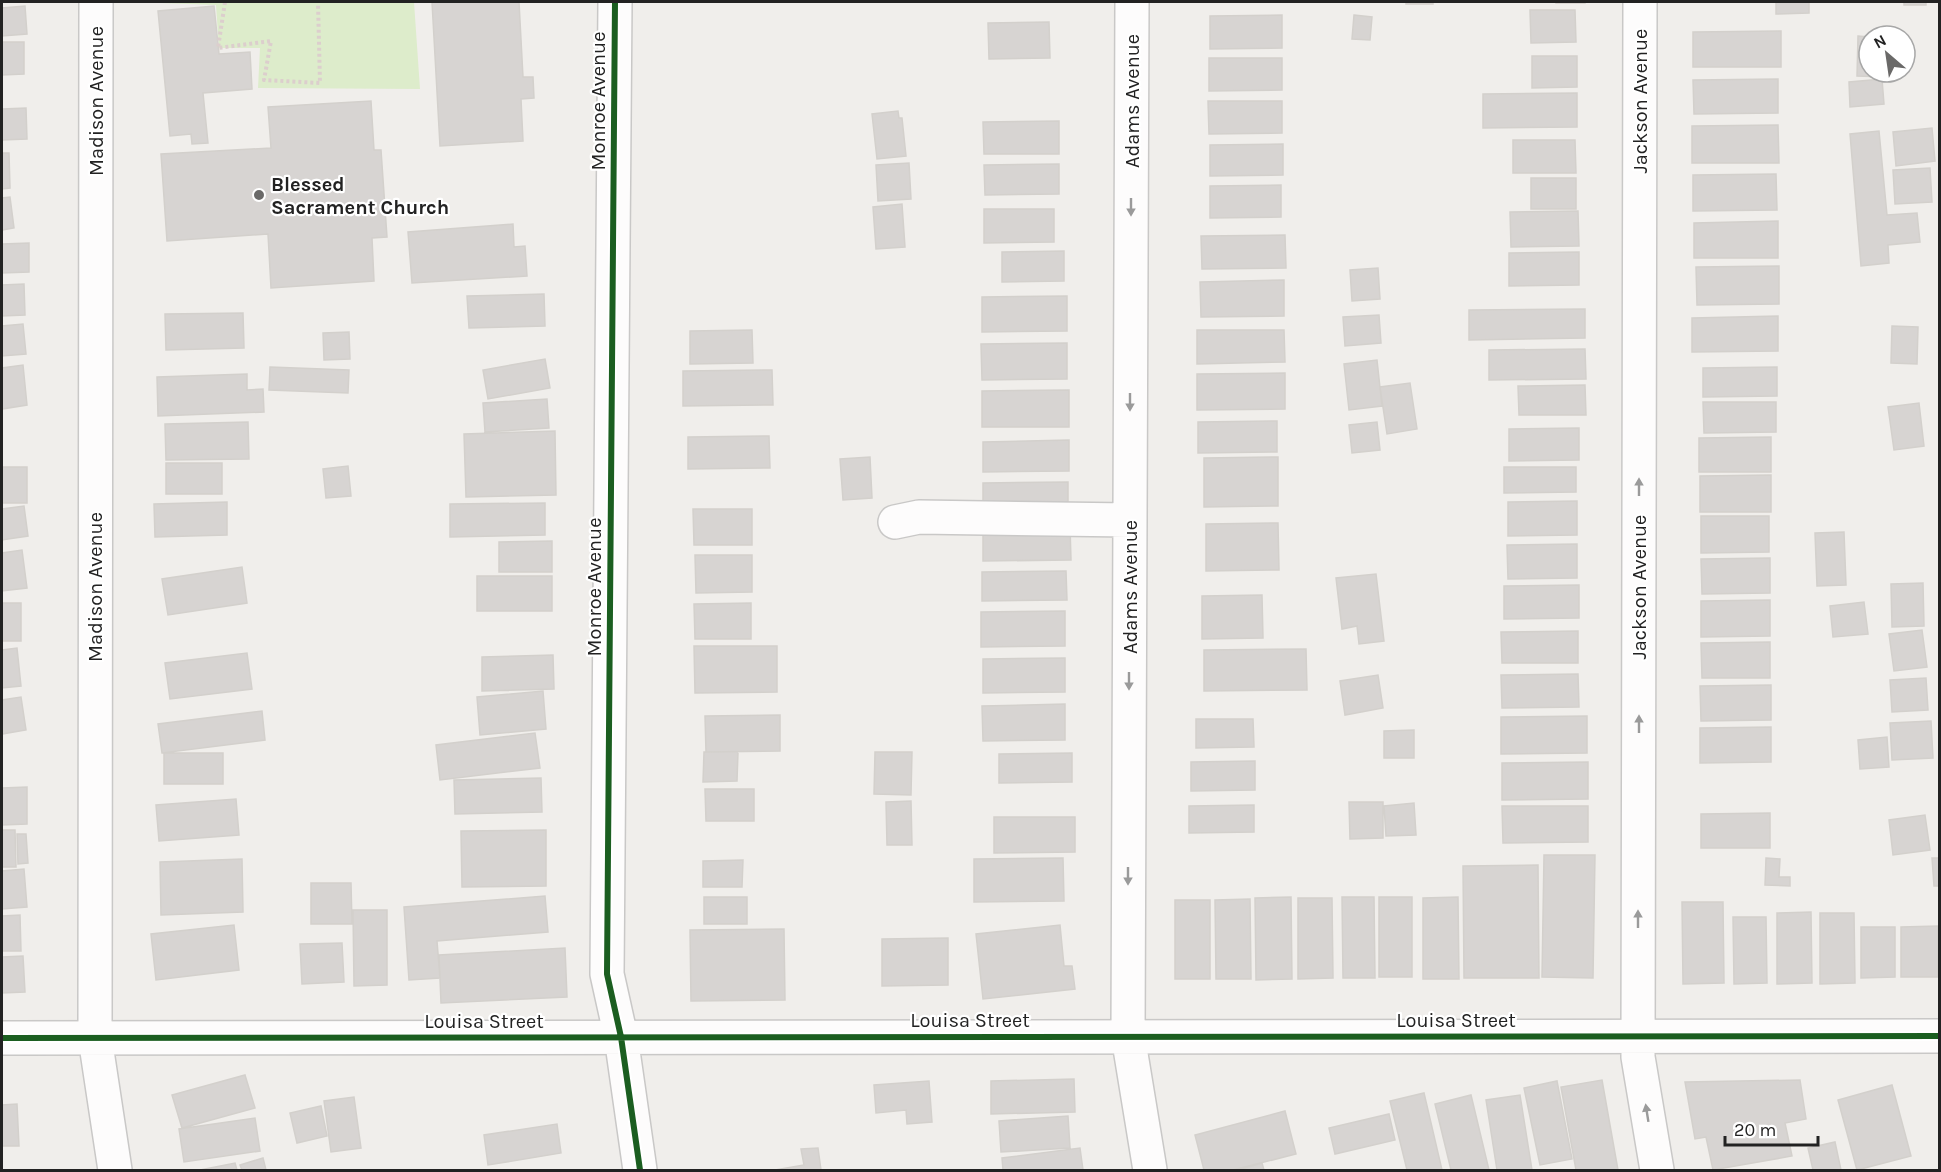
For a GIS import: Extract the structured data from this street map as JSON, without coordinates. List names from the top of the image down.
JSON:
{
  "streets": {
    "street": [
      "Madison Avenue",
      "Monroe Avenue",
      "Adams Avenue",
      "Jackson Avenue",
      "Louisa Street"
    ]
  },
  "crossings": [
    ["Madison Avenue", "Louisa Street"],
    ["Monroe Avenue", "Louisa Street"],
    ["Adams Avenue", "Louisa Street"],
    ["Jackson Avenue", "Louisa Street"]
  ],
  "one_way": ["Adams Avenue", "Jackson Avenue"],
  "places": ["Blessed Sacrament Church"],
  "scale_bar": "20 m",
  "north": "top left"
}
